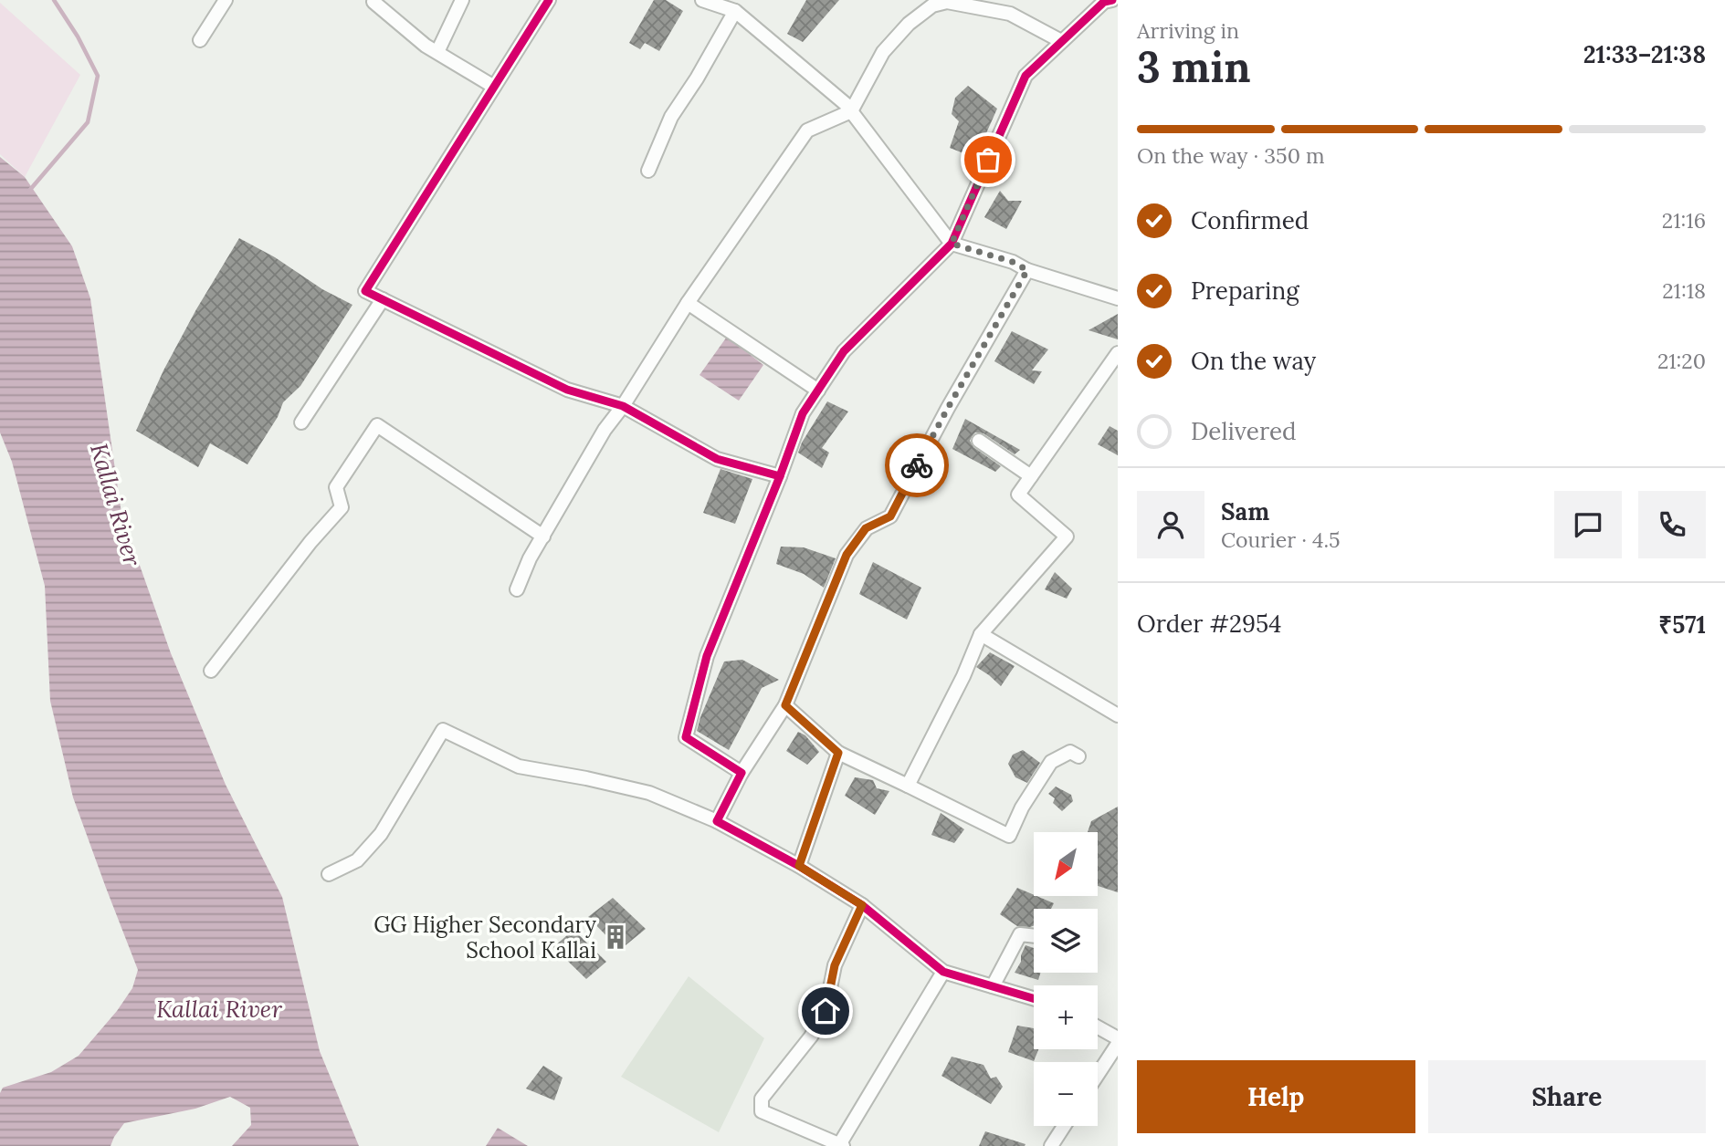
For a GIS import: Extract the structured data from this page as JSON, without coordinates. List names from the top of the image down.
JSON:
{
  "water": ["Kallai River"],
  "places": {
    "building": ["GG Higher Secondary School Kallai"]
  },
  "north": "bottom left",
  "page": {
    "heading": ["3 min", "Arriving in", "21:33–21:38"],
    "panel": [
      "Sam",
      "Courier · 4.5",
      "Order #2954",
      "₹571"
    ],
    "bar": "On the way · 350 m",
    "list": [
      ["Confirmed", "21:16"],
      ["Preparing", "21:18"],
      ["On the way", "21:20"],
      "Delivered"
    ],
    "map_buttons": ["+", "−"],
    "buttons": ["Help", "Share"]
  }
}
